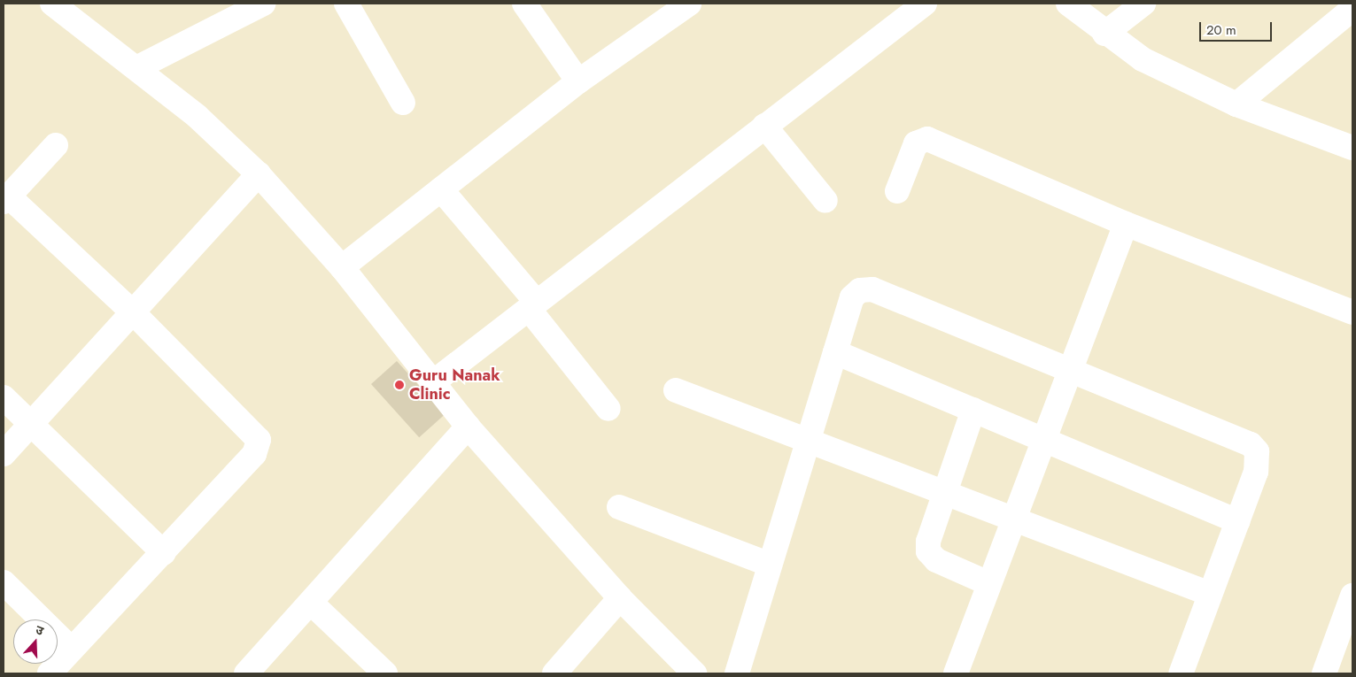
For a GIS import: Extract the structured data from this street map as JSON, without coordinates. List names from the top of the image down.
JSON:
{
  "places": ["Guru Nanak Clinic"],
  "scale_bar": "20 m",
  "north": "top"
}
